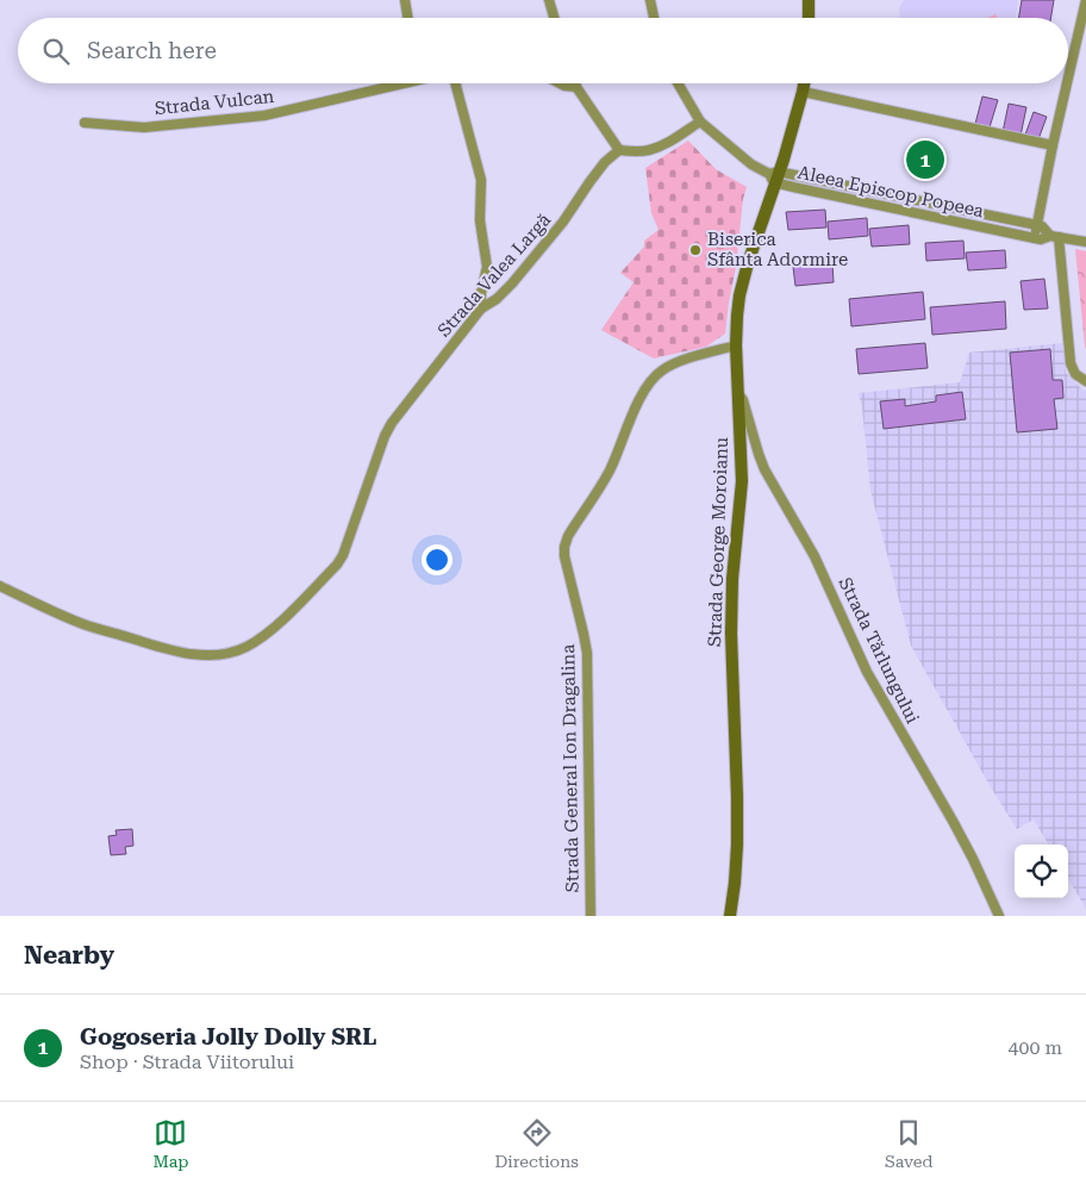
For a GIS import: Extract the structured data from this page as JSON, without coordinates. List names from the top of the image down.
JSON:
{
  "streets": {
    "main road": ["Strada George Moroianu"],
    "street": [
      "Strada Vulcan",
      "Aleea Episcop Popeea",
      "Strada Valea Largă",
      "Strada Tărlungului",
      "Strada General Ion Dragalina"
    ]
  },
  "crossings": [
    ["Aleea Episcop Popeea", "Strada George Moroianu"],
    ["Strada George Moroianu", "Strada Tărlungului"],
    ["Strada George Moroianu", "Strada General Ion Dragalina"]
  ],
  "places": ["Biserica Sfânta Adormire"],
  "page": {
    "search": "Search here",
    "pins": "1",
    "heading": "Nearby",
    "list": [
      {
        "mark": "1",
        "name": "Gogoseria Jolly Dolly SRL",
        "note": "Shop · Strada Viitorului",
        "value": "400 m"
      }
    ],
    "nav": ["Map", "Directions", "Saved"]
  }
}
